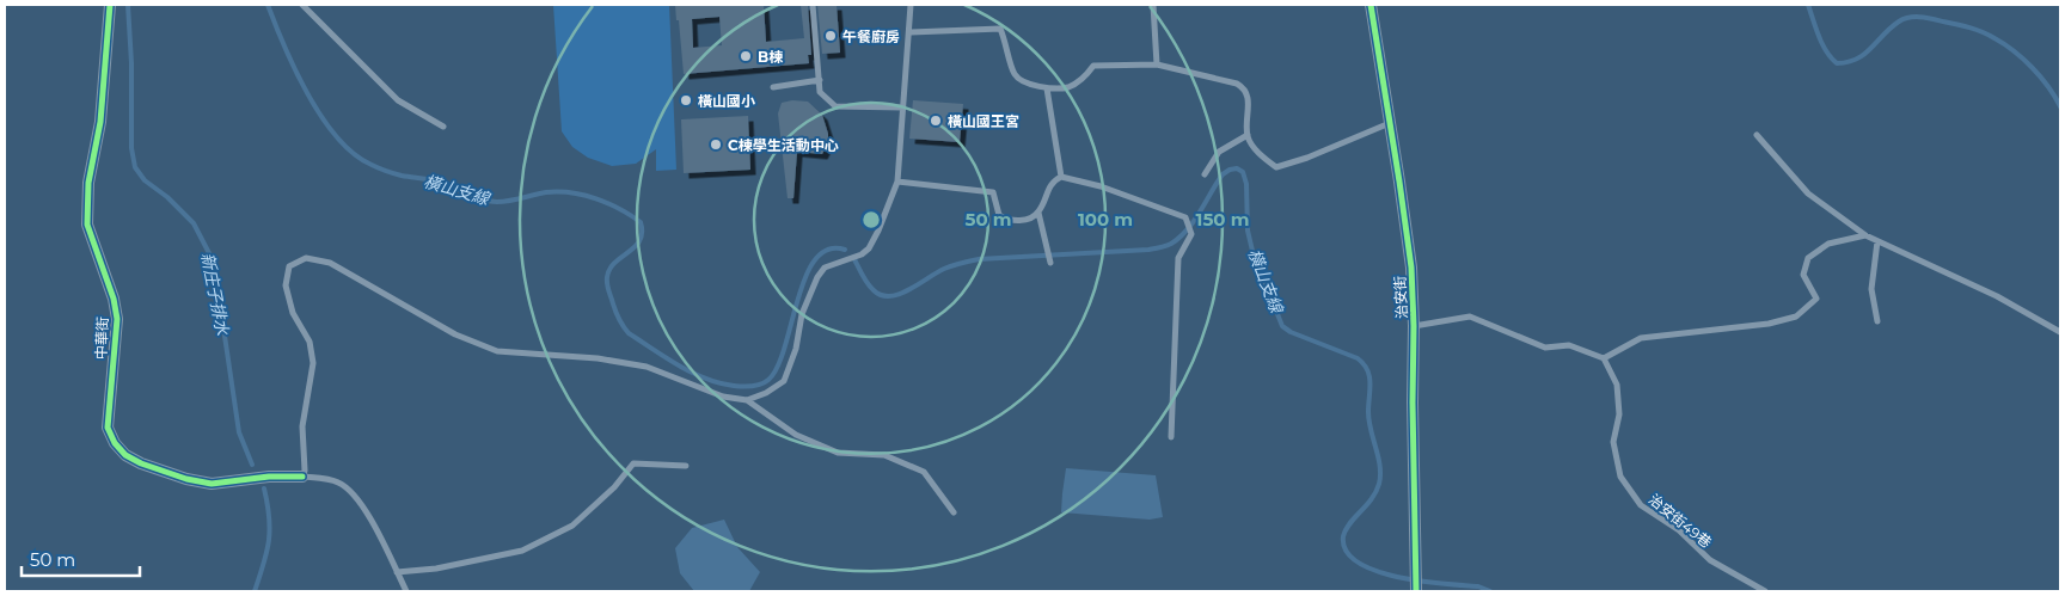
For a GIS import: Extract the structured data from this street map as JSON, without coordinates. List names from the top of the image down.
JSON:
{
  "streets": {
    "street": ["治安街", "中華街"],
    "lane": ["治安街49巷"]
  },
  "water": ["橫山支線", "新庄子排水"],
  "places": [
    "午餐廚房",
    "B棟",
    "橫山國小",
    "橫山國王宮",
    "C棟學生活動中心"
  ],
  "scale_bar": "50 m",
  "rings": ["50 m", "100 m", "150 m"]
}
